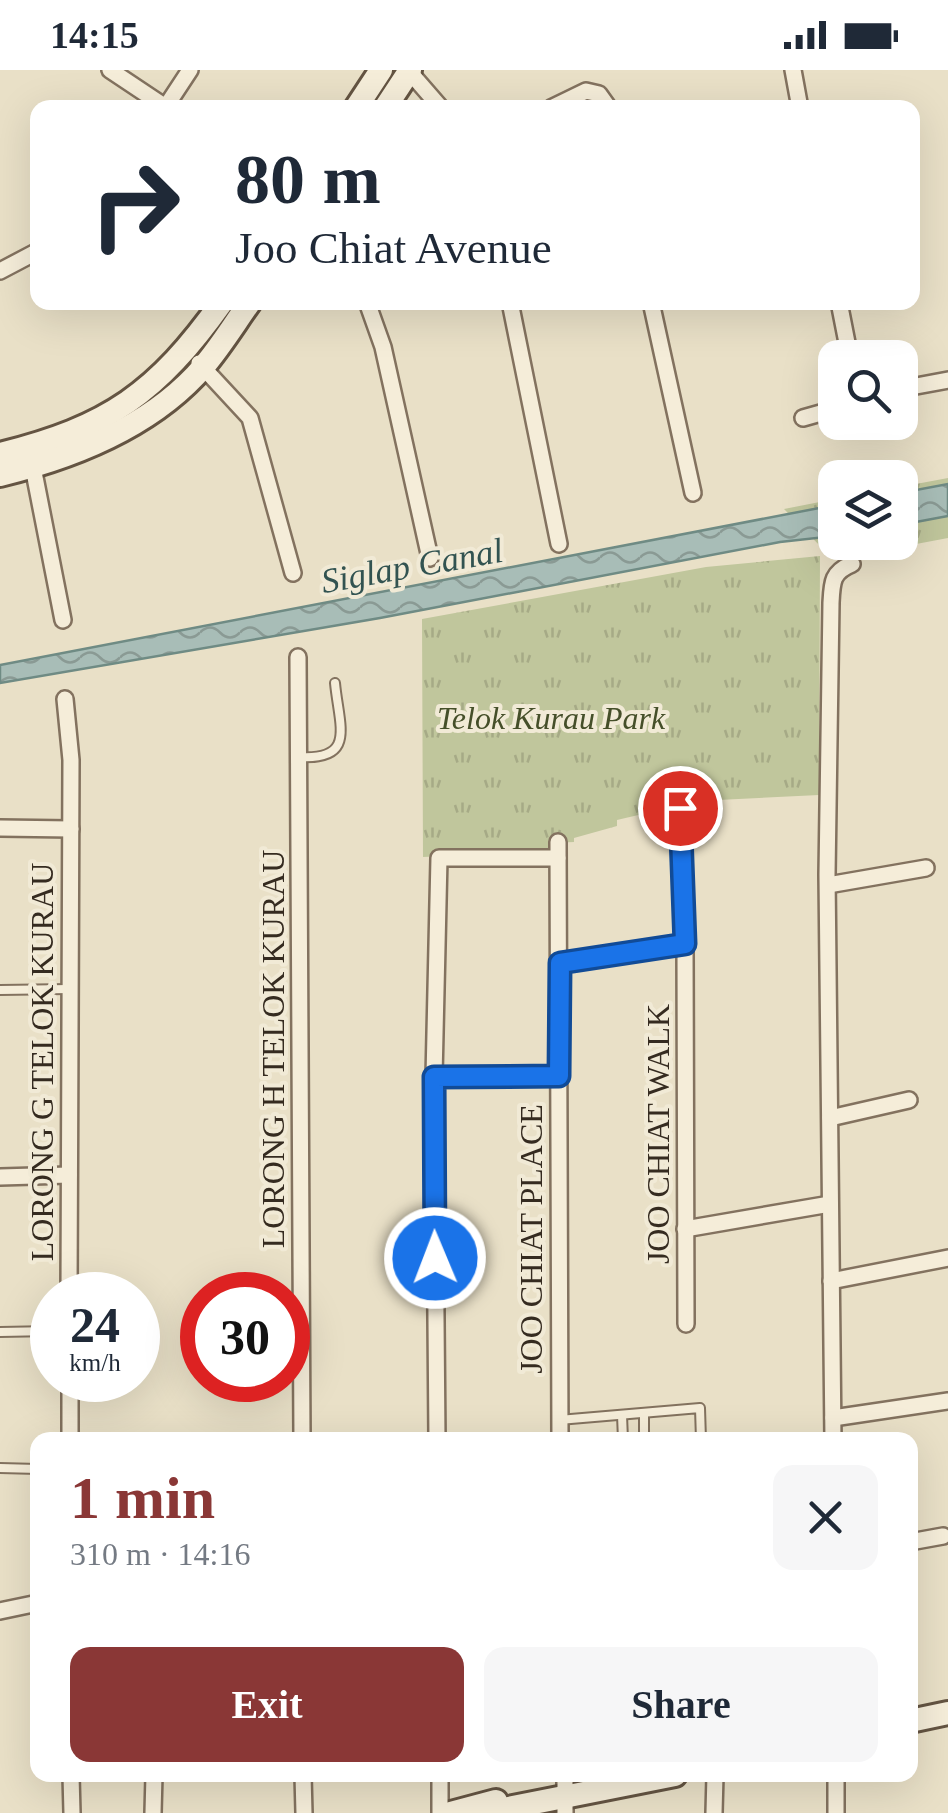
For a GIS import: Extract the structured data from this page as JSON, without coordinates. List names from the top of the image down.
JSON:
{
  "streets": {
    "street": [
      "LORONG H TELOK KURAU",
      "LORONG G TELOK KURAU",
      "JOO CHIAT WALK",
      "JOO CHIAT PLACE"
    ]
  },
  "water": ["Siglap Canal"],
  "parks": ["Telok Kurau Park"],
  "page": {
    "status": "14:15",
    "turn": ["80 m", "Joo Chiat Avenue"],
    "speed": "24 km/h",
    "limit": "30",
    "heading": ["1 min", "310 m · 14:16"],
    "buttons": ["Exit", "Share"]
  }
}
